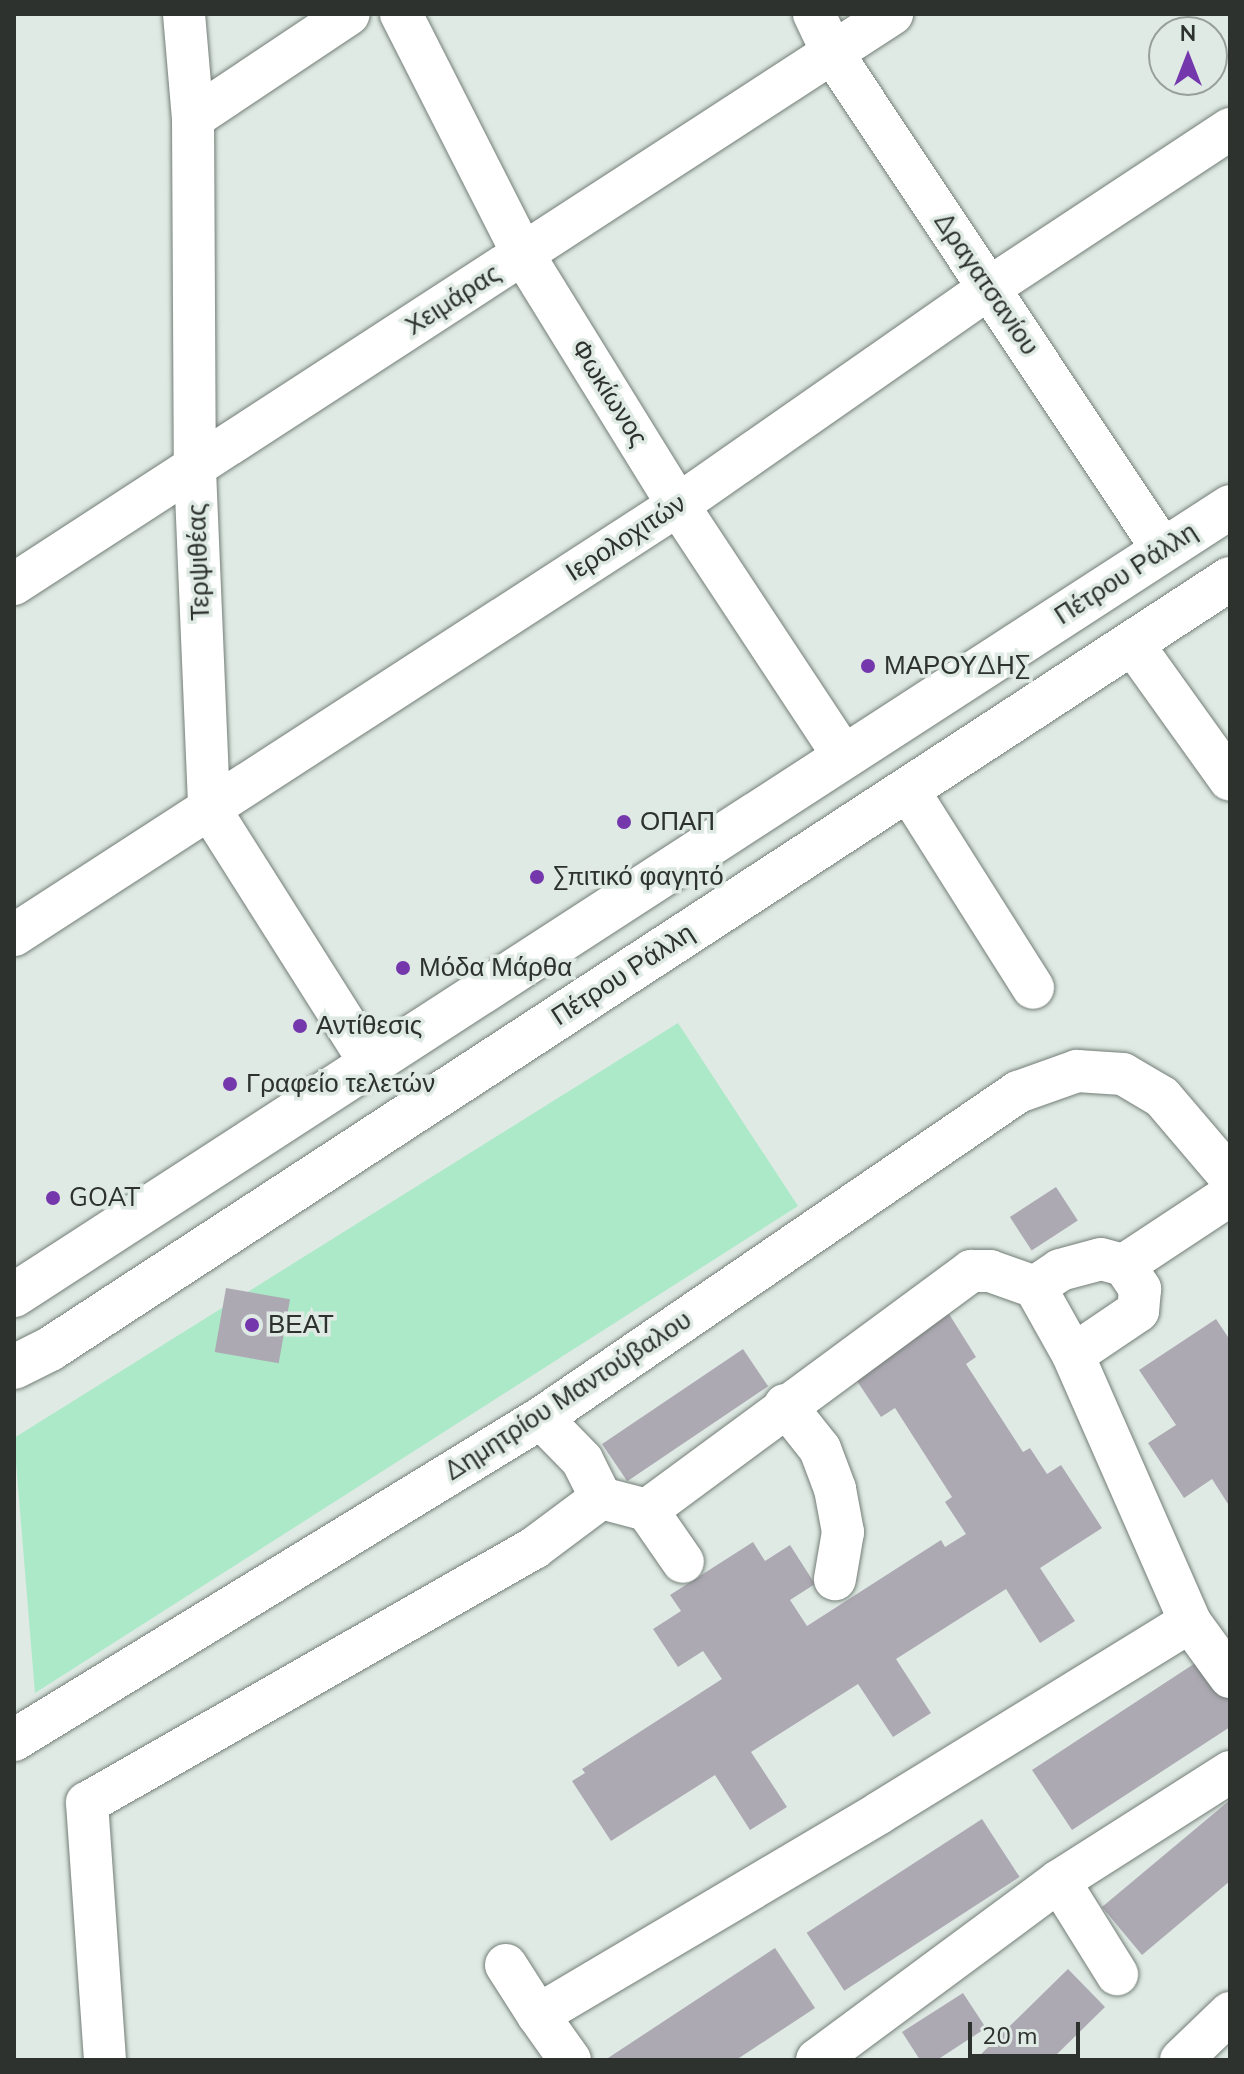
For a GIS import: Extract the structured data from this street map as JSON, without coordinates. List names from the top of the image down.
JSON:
{
  "streets": {
    "main road": ["Πέτρου Ράλλη"],
    "street": [
      "Δραγατσανίου",
      "Χειμάρας",
      "Φωκίωνος",
      "Ιερολοχιτών",
      "Τερψιθέας",
      "Δημητρίου Μαντούβαλου"
    ]
  },
  "crossings": [
    ["Δραγατσανίου", "Χειμάρας"],
    ["Δραγατσανίου", "Ιερολοχιτών"],
    ["Δραγατσανίου", "Πέτρου Ράλλη"],
    ["Χειμάρας", "Φωκίωνος"],
    ["Χειμάρας", "Τερψιθέας"],
    ["Φωκίωνος", "Ιερολοχιτών"],
    ["Φωκίωνος", "Πέτρου Ράλλη"],
    ["Ιερολοχιτών", "Τερψιθέας"],
    ["Τερψιθέας", "Πέτρου Ράλλη"]
  ],
  "places": [
    "ΜΑΡΟΥΔΗΣ",
    "ΟΠΑΠ",
    "Σπιτικό φαγητό",
    "Μόδα Μάρθα",
    "Αντίθεσις",
    "Γραφείο τελετών",
    "GOAT",
    "ΒΕΑΤ"
  ],
  "scale_bar": "20 m",
  "north": "top"
}
